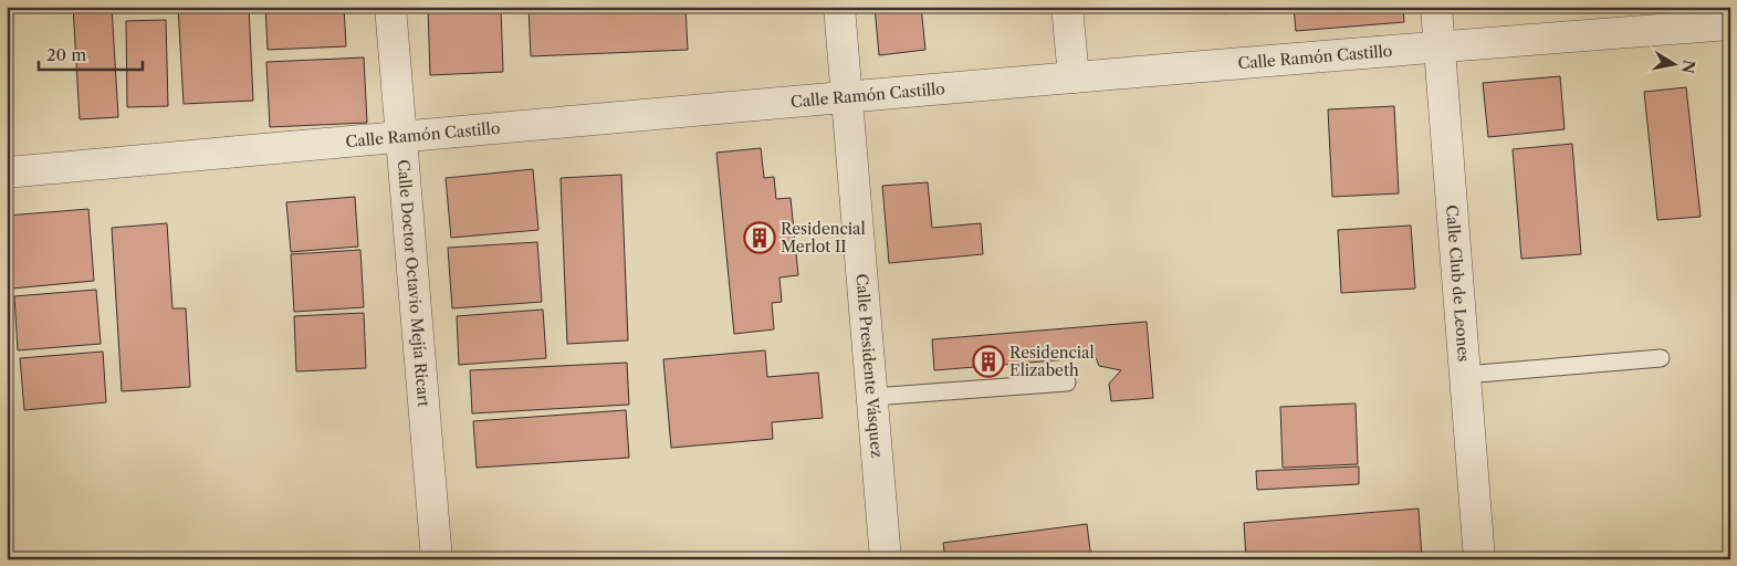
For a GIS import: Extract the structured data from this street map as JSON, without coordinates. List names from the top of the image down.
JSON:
{
  "streets": {
    "street": [
      "Calle Ramón Castillo",
      "Calle Doctor Octavio Mejía Ricart",
      "Calle Club de Leones",
      "Calle Presidente Vásquez"
    ]
  },
  "crossings": [
    ["Calle Ramón Castillo", "Calle Doctor Octavio Mejía Ricart"],
    ["Calle Ramón Castillo", "Calle Club de Leones"],
    ["Calle Ramón Castillo", "Calle Presidente Vásquez"]
  ],
  "places": {
    "building": ["Residencial Merlot II", "Residencial Elizabeth"]
  },
  "scale_bar": "20 m",
  "north": "right"
}
